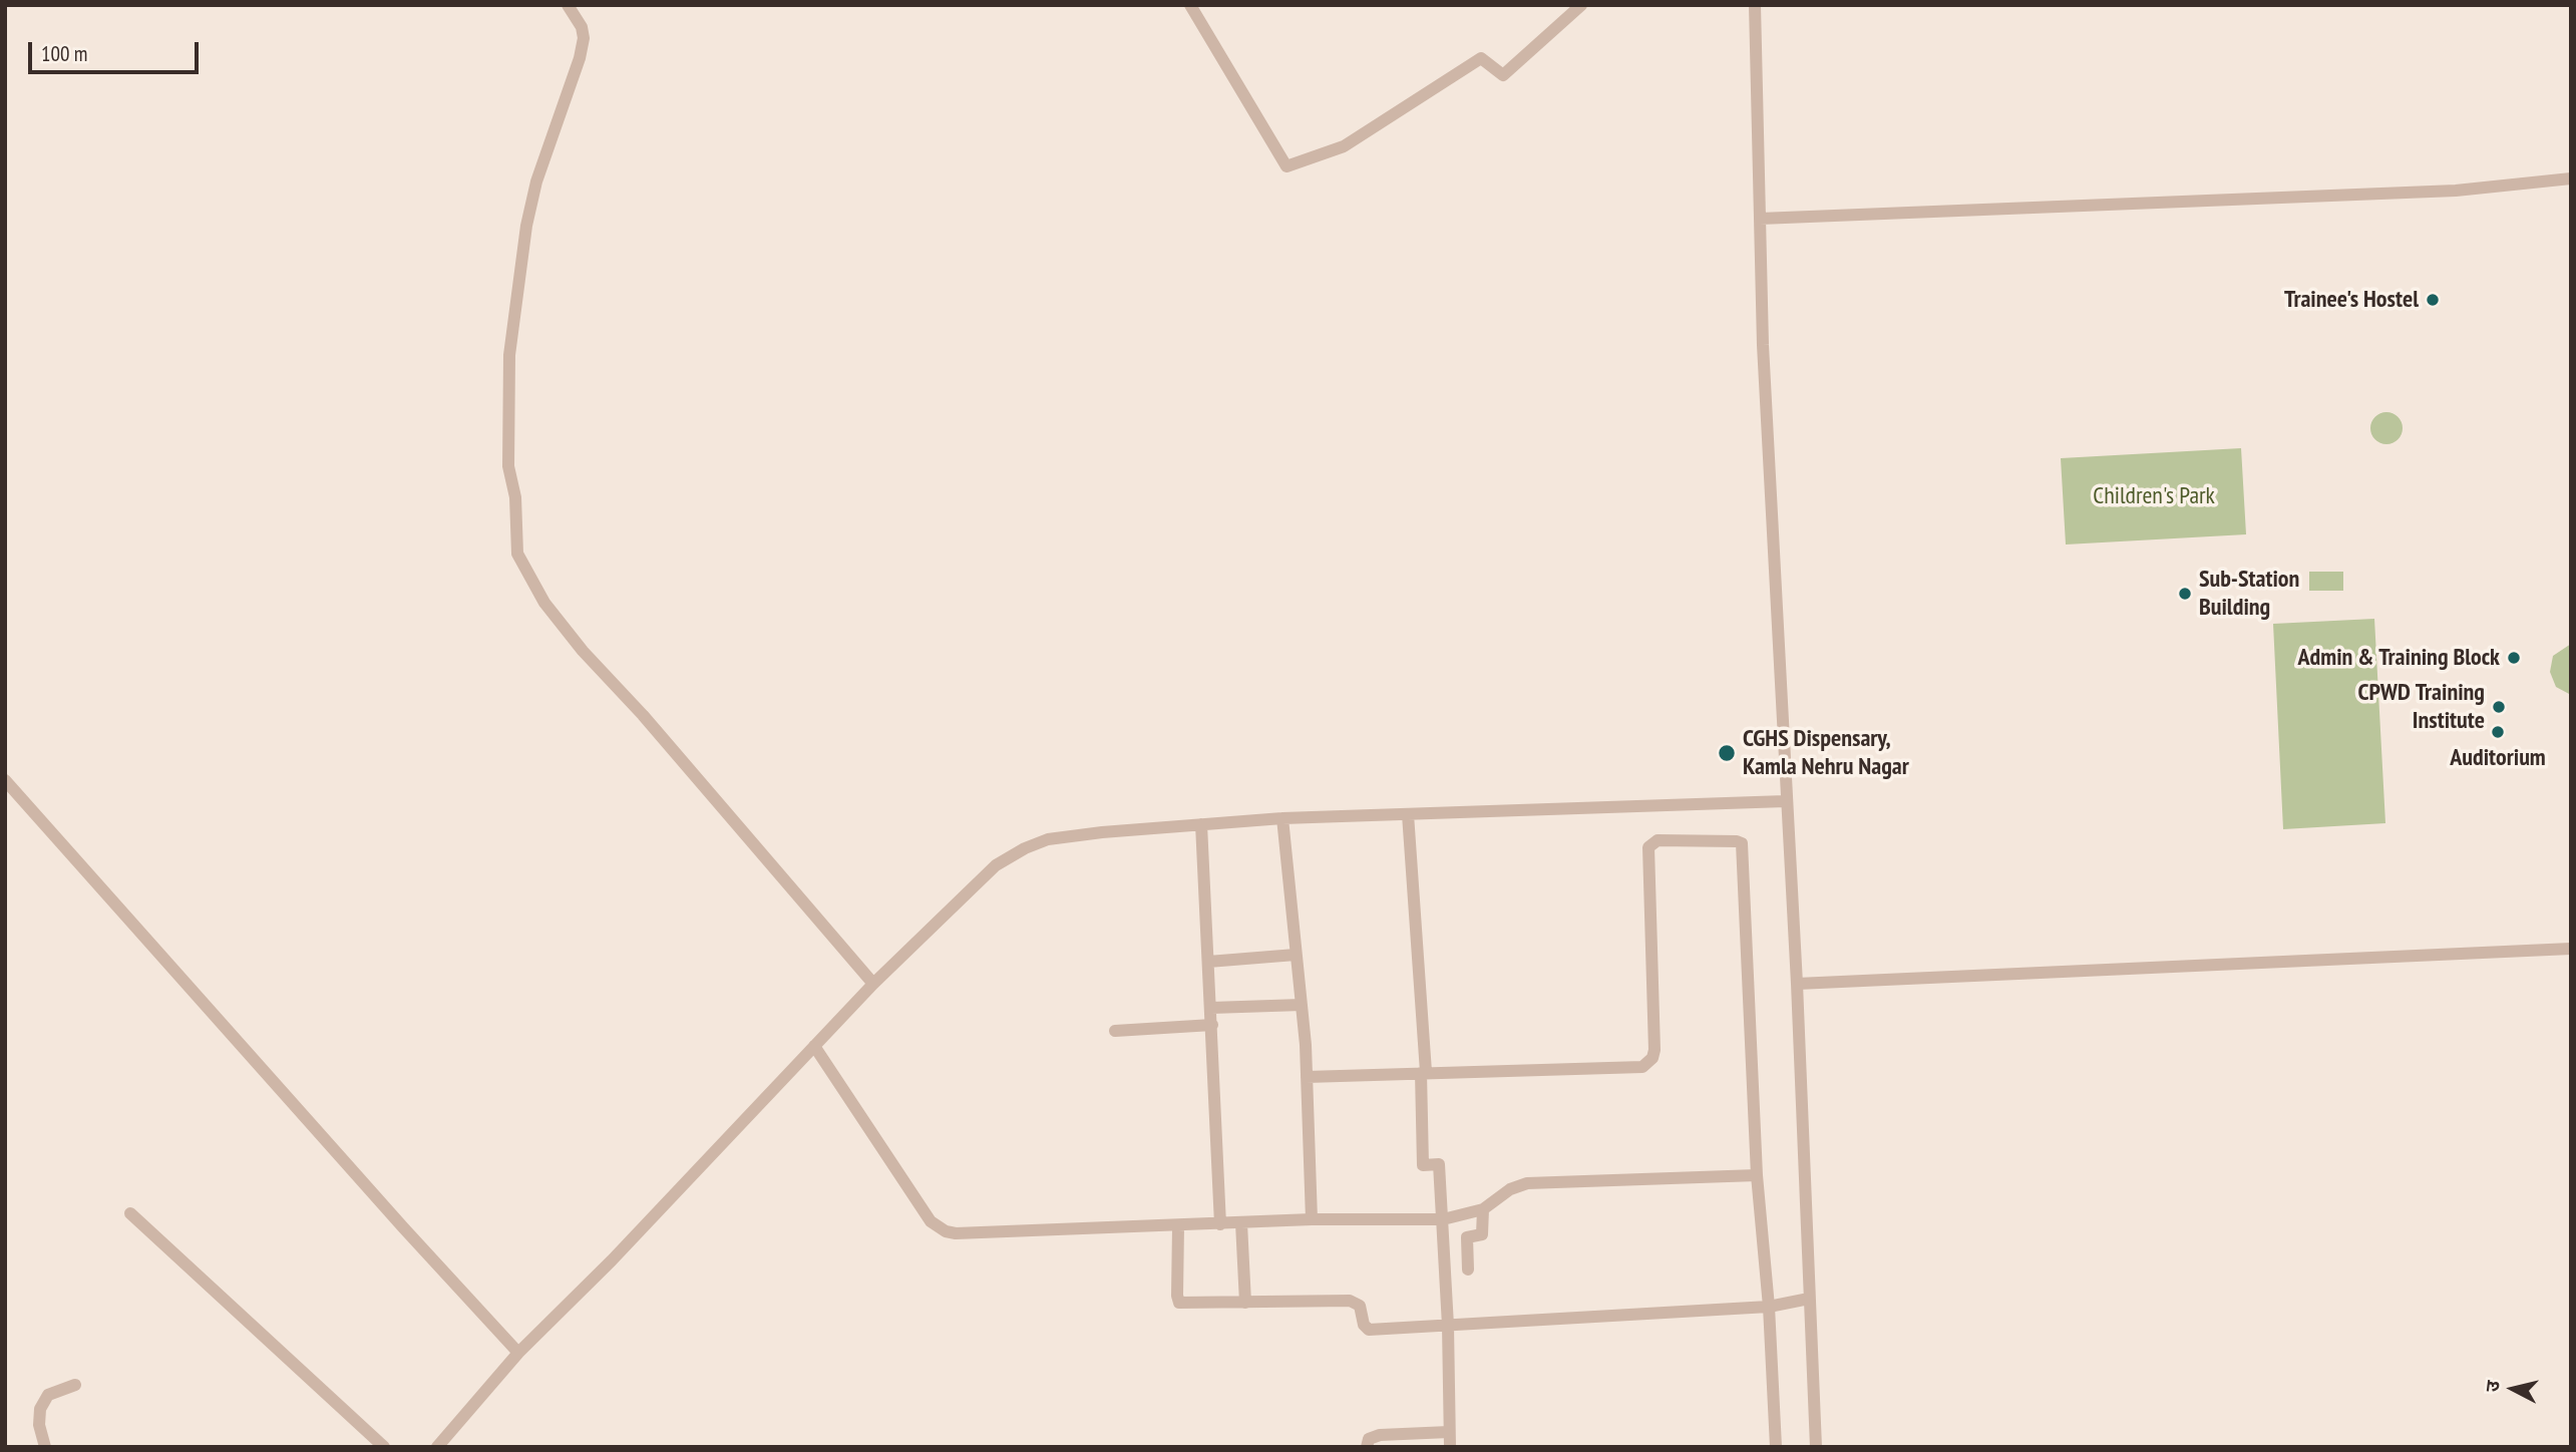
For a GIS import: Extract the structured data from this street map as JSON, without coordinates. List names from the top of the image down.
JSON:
{
  "parks": ["Children's Park"],
  "places": [
    "Trainee's Hostel",
    "Sub-Station Building",
    "Admin & Training Block",
    "CPWD Training Institute",
    "Auditorium",
    "CGHS Dispensary, Kamla Nehru Nagar"
  ],
  "scale_bar": "100 m",
  "north": "left"
}
